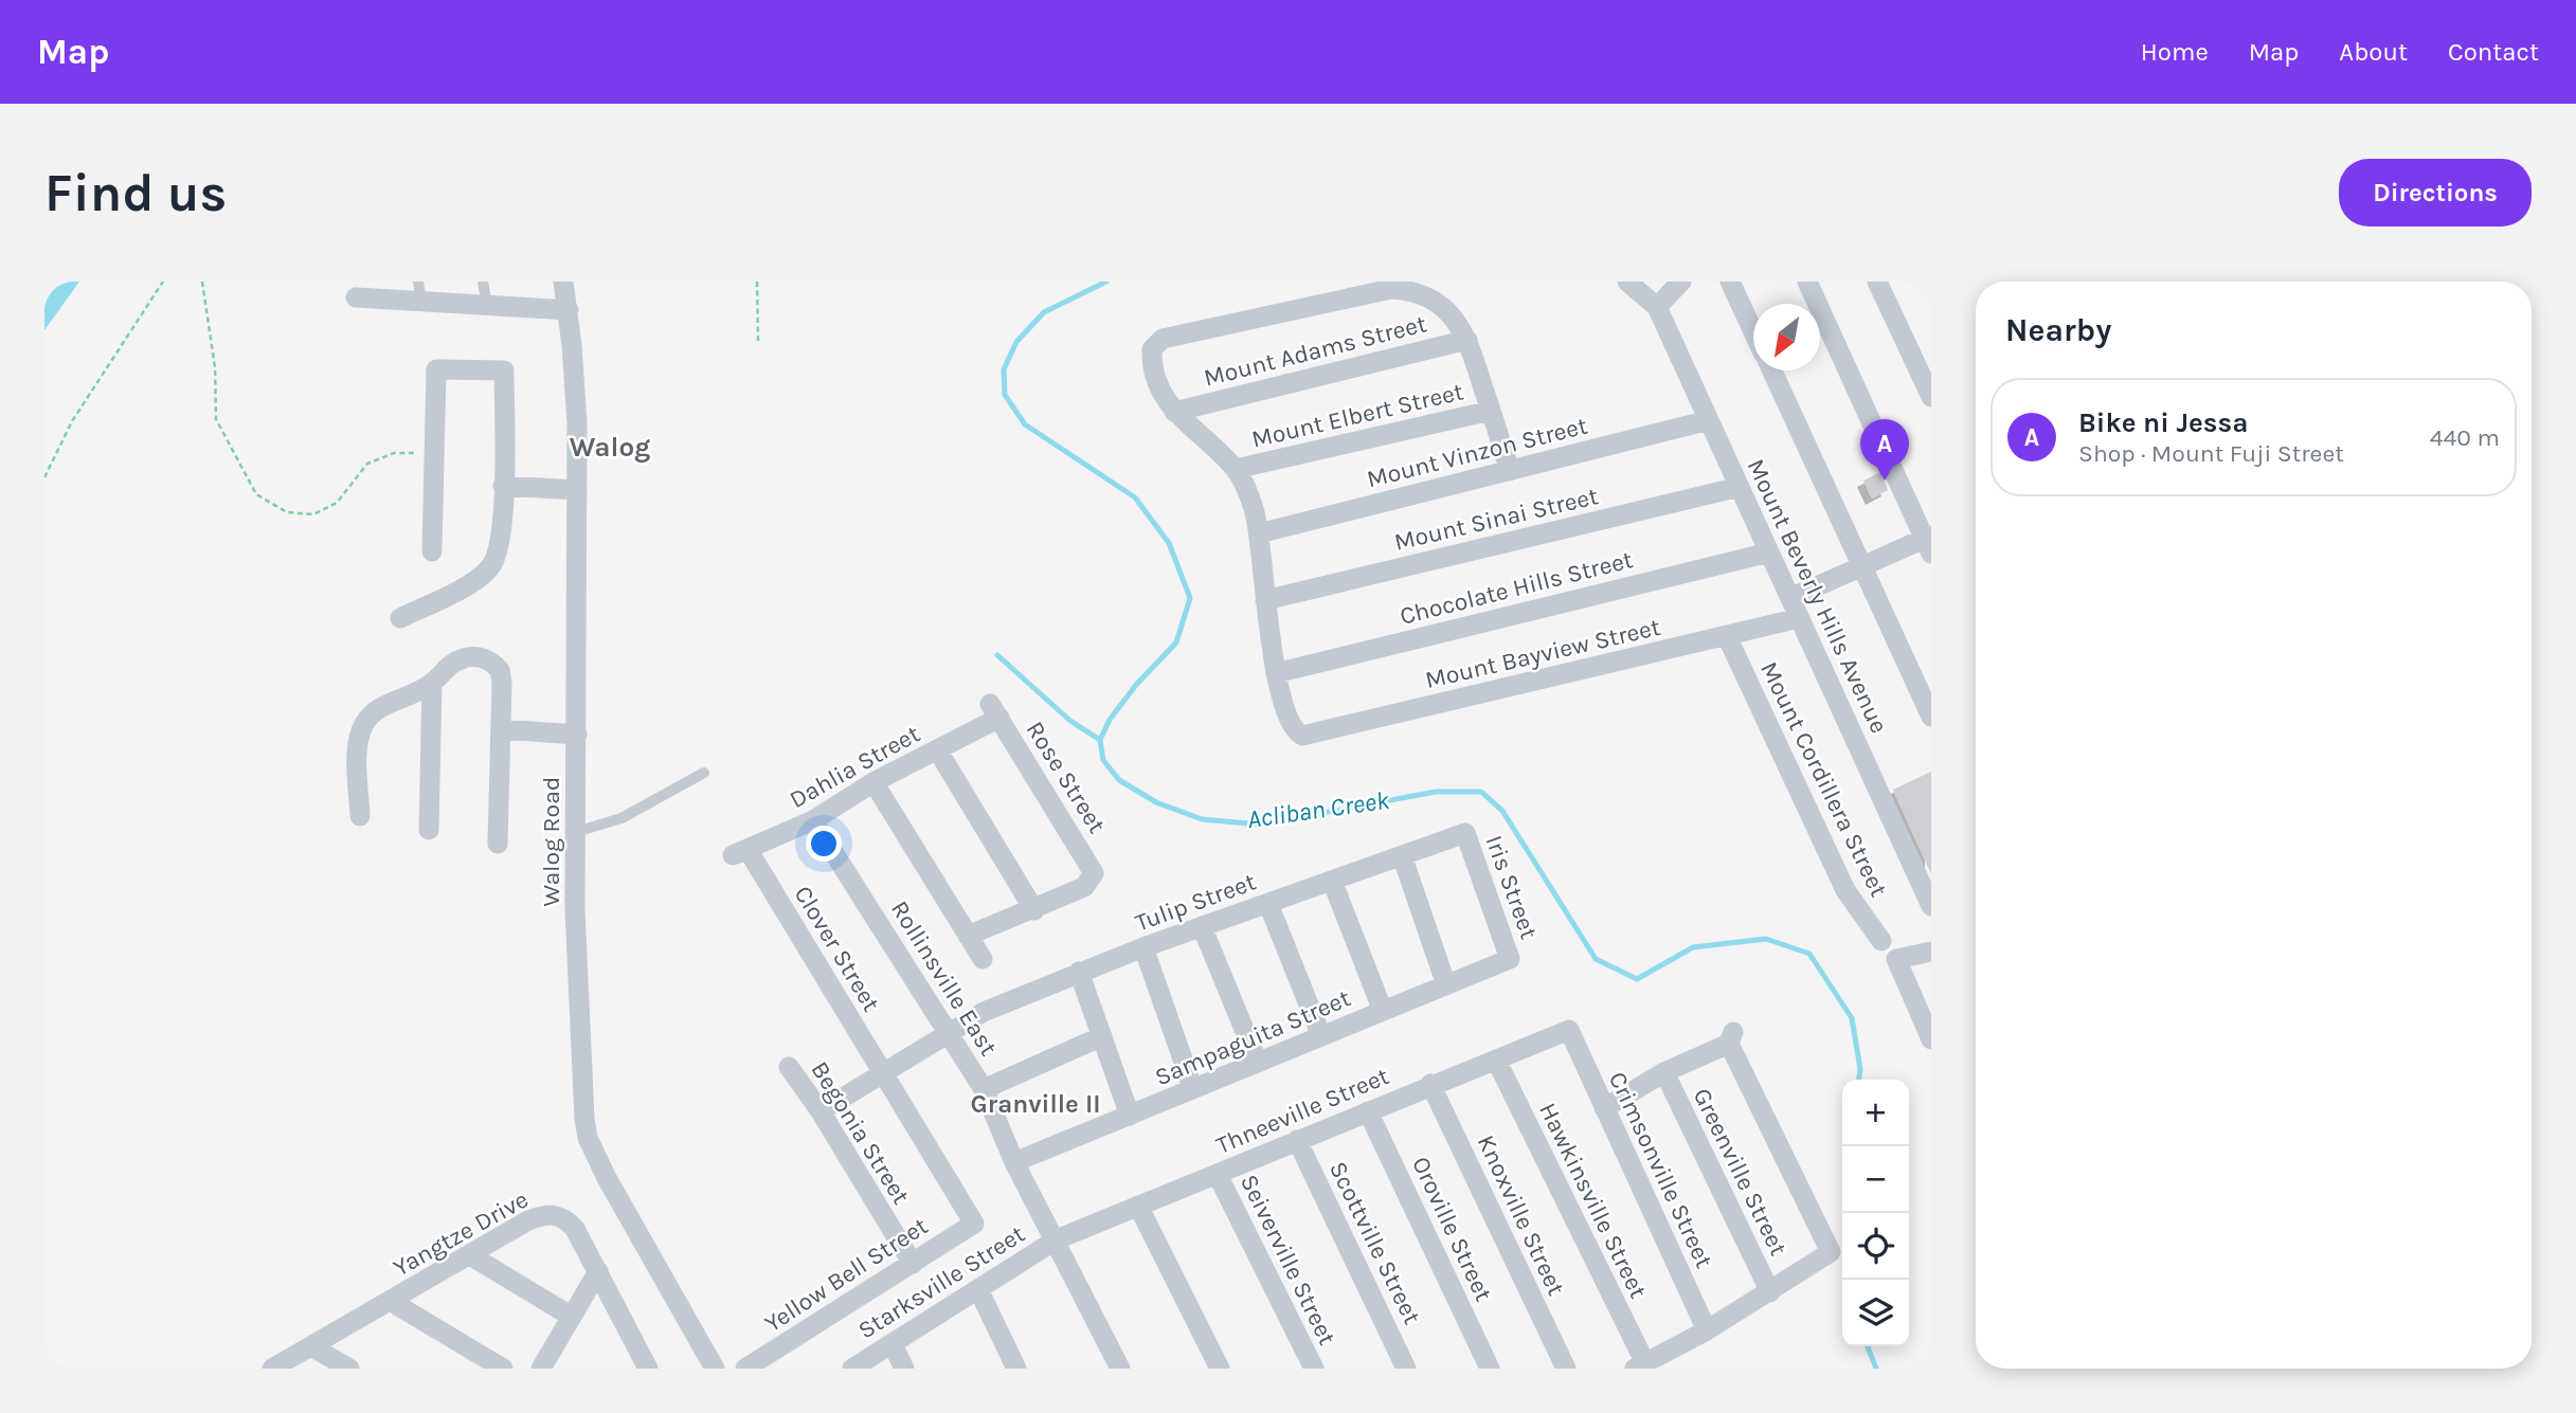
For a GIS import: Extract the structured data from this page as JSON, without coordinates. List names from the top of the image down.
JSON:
{
  "streets": {
    "street": [
      "Mount Adams Street",
      "Mount Elbert Street",
      "Mount Vinzon Street",
      "Mount Sinai Street",
      "Chocolate Hills Street",
      "Mount Beverly Hills Avenue",
      "Mount Bayview Street",
      "Dahlia Street",
      "Rose Street",
      "Mount Cordillera Street",
      "Walog Road",
      "Iris Street",
      "Tulip Street",
      "Clover Street",
      "Rollinsville East",
      "Sampaguita Street",
      "Thneeville Street",
      "Begonia Street",
      "Crimsonville Street",
      "Greenville Street",
      "Hawkinsville Street",
      "Knoxville Street",
      "Oroville Street",
      "Yangtze Drive",
      "Scottville Street",
      "Seiverville Street",
      "Yellow Bell Street",
      "Starksville Street"
    ]
  },
  "crossings": [
    ["Mount Vinzon Street", "Mount Beverly Hills Avenue"],
    ["Mount Sinai Street", "Mount Beverly Hills Avenue"],
    ["Chocolate Hills Street", "Mount Beverly Hills Avenue"],
    ["Chocolate Hills Street", "Mount Bayview Street"],
    ["Mount Beverly Hills Avenue", "Mount Bayview Street"],
    ["Mount Bayview Street", "Mount Cordillera Street"],
    ["Dahlia Street", "Rose Street"],
    ["Dahlia Street", "Clover Street"],
    ["Dahlia Street", "Rollinsville East"],
    ["Iris Street", "Tulip Street"],
    ["Iris Street", "Sampaguita Street"],
    ["Tulip Street", "Clover Street"],
    ["Tulip Street", "Rollinsville East"],
    ["Tulip Street", "Begonia Street"],
    ["Clover Street", "Yellow Bell Street"],
    ["Rollinsville East", "Sampaguita Street"],
    ["Rollinsville East", "Thneeville Street"],
    ["Rollinsville East", "Starksville Street"],
    ["Thneeville Street", "Crimsonville Street"],
    ["Thneeville Street", "Hawkinsville Street"],
    ["Thneeville Street", "Knoxville Street"],
    ["Thneeville Street", "Oroville Street"],
    ["Thneeville Street", "Scottville Street"],
    ["Thneeville Street", "Seiverville Street"],
    ["Thneeville Street", "Starksville Street"],
    ["Begonia Street", "Yellow Bell Street"]
  ],
  "districts": ["Walog", "Granville II"],
  "water": ["Acliban Creek"],
  "north": "bottom left",
  "page": {
    "header": "Map",
    "nav": [
      "Home",
      "Map",
      "About",
      "Contact"
    ],
    "buttons": "Directions",
    "title": "Find us",
    "heading": "Nearby",
    "list": [
      {
        "mark": "A",
        "name": "Bike ni Jessa",
        "note": "Shop · Mount Fuji Street",
        "value": "440 m"
      }
    ],
    "pins": "A",
    "map_buttons": ["+", "−"]
  }
}
